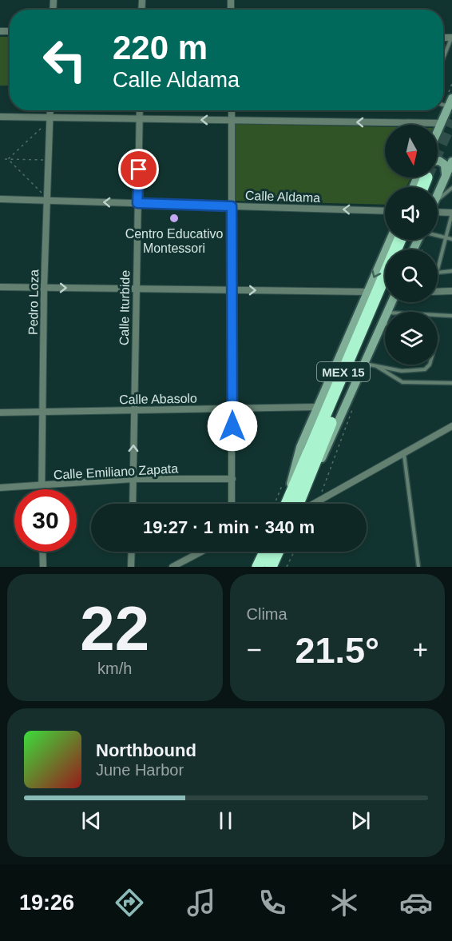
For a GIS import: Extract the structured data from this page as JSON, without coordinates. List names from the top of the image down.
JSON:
{
  "streets": {
    "highway": ["MEX 15"],
    "street": [
      "Calle Aldama",
      "Pedro Loza",
      "Calle Iturbide",
      "Calle Abasolo",
      "Calle Emiliano Zapata"
    ]
  },
  "crossings": [
    ["Calle Aldama", "Pedro Loza"],
    ["Calle Aldama", "Calle Iturbide"],
    ["Pedro Loza", "Calle Abasolo"],
    ["Pedro Loza", "Calle Emiliano Zapata"],
    ["Calle Iturbide", "Calle Abasolo"],
    ["Calle Iturbide", "Calle Emiliano Zapata"]
  ],
  "one_way": ["Calle Aldama"],
  "places": ["Centro Educativo Montessori"],
  "north": "bottom",
  "page": {
    "turn": ["220 m", "Calle Aldama"],
    "limit": "30",
    "trip": "19:27 · 1 min · 340 m",
    "tile": [
      ["22", "km/h"],
      "Clima"
    ],
    "heat": ["−", "21.5°", "+"],
    "song": ["Northbound", "June Harbor"],
    "tabs": "19:26"
  }
}
